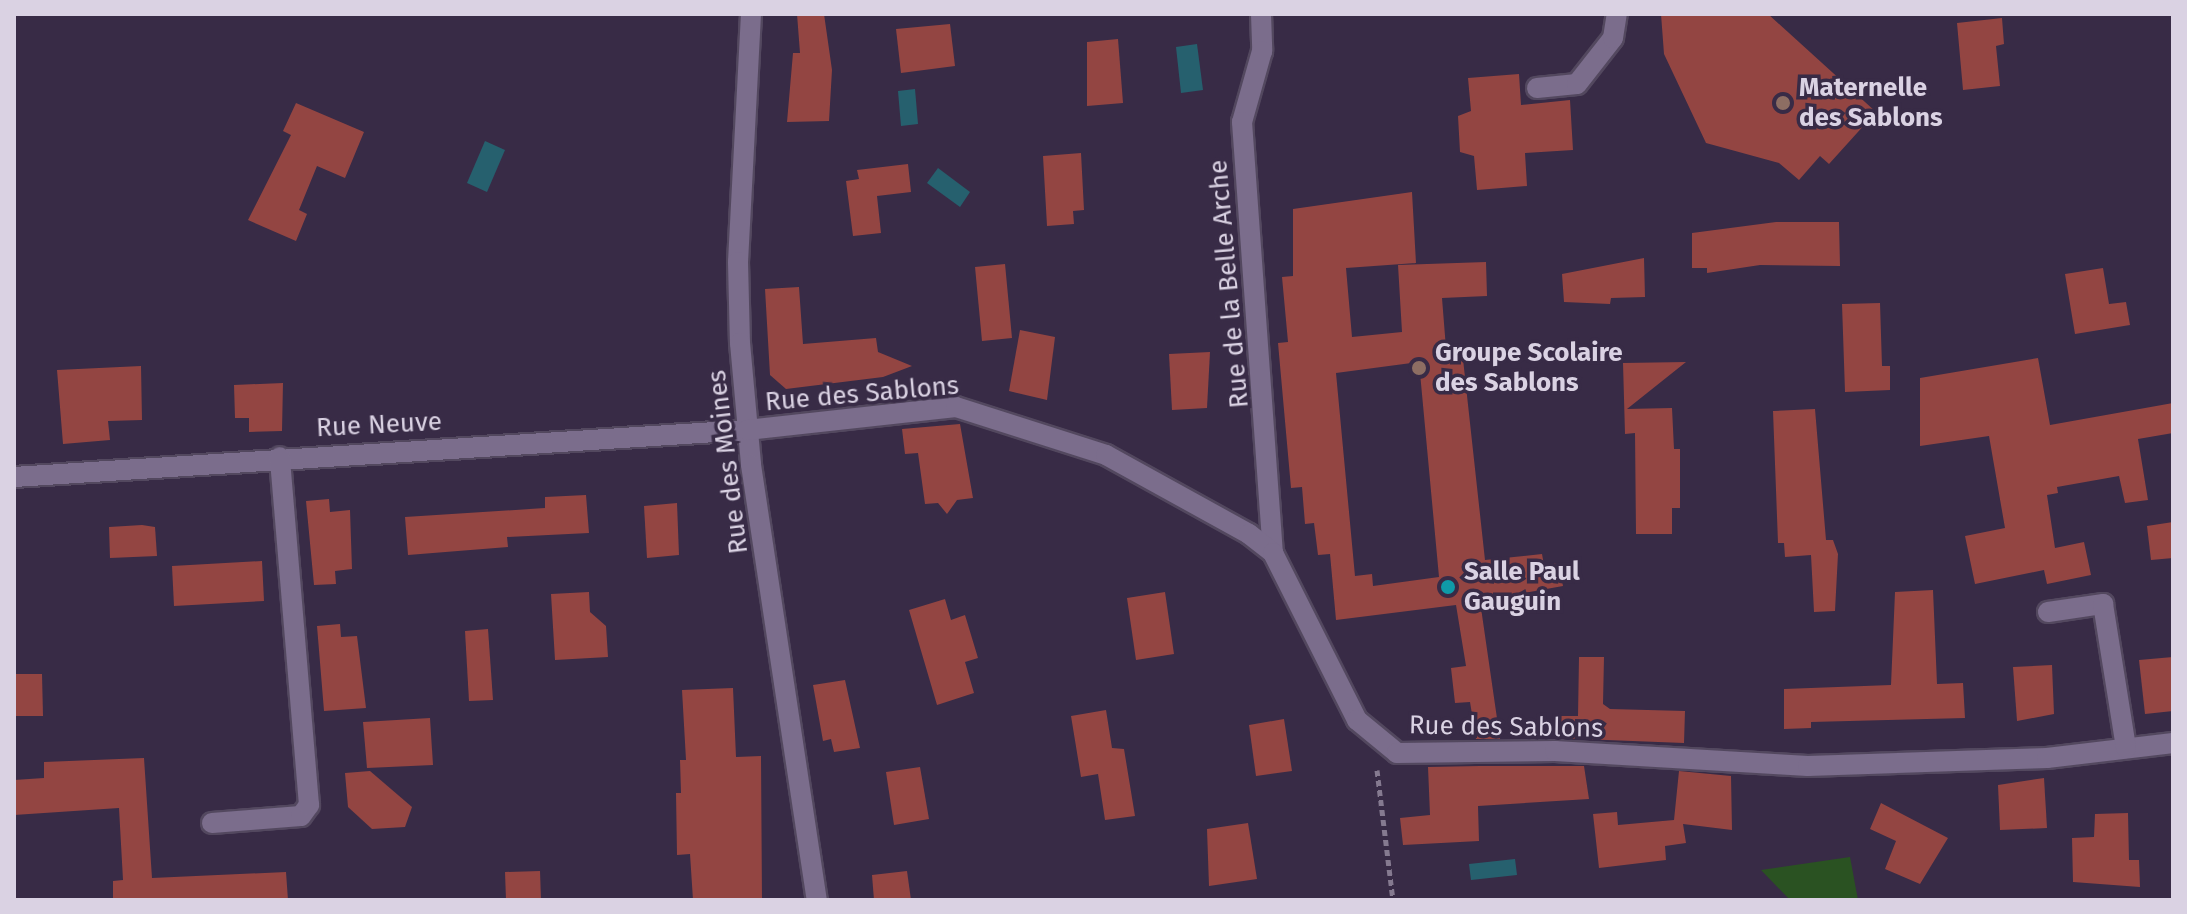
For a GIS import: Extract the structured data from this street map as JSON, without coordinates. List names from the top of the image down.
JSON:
{
  "streets": {
    "street": [
      "Rue de la Belle Arche",
      "Rue des Sablons",
      "Rue Neuve",
      "Rue des Moines"
    ]
  },
  "crossings": [
    ["Rue de la Belle Arche", "Rue des Sablons"],
    ["Rue des Sablons", "Rue Neuve"],
    ["Rue des Sablons", "Rue des Moines"],
    ["Rue Neuve", "Rue des Moines"]
  ],
  "places": ["Maternelle des Sablons", "Groupe Scolaire des Sablons", "Salle Paul Gauguin"]
}
